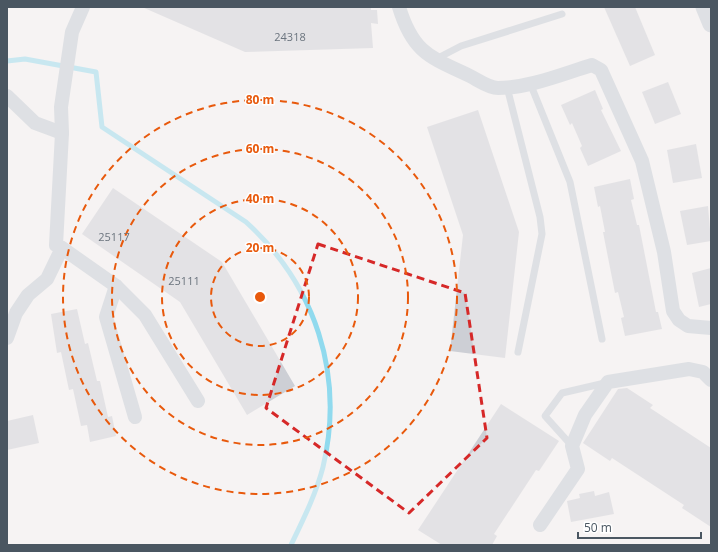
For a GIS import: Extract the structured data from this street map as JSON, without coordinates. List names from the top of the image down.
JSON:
{
  "house_numbers": ["24318", "25117", "25111"],
  "scale_bar": "50 m",
  "rings": [
    "80 m",
    "60 m",
    "40 m",
    "20 m"
  ]
}
